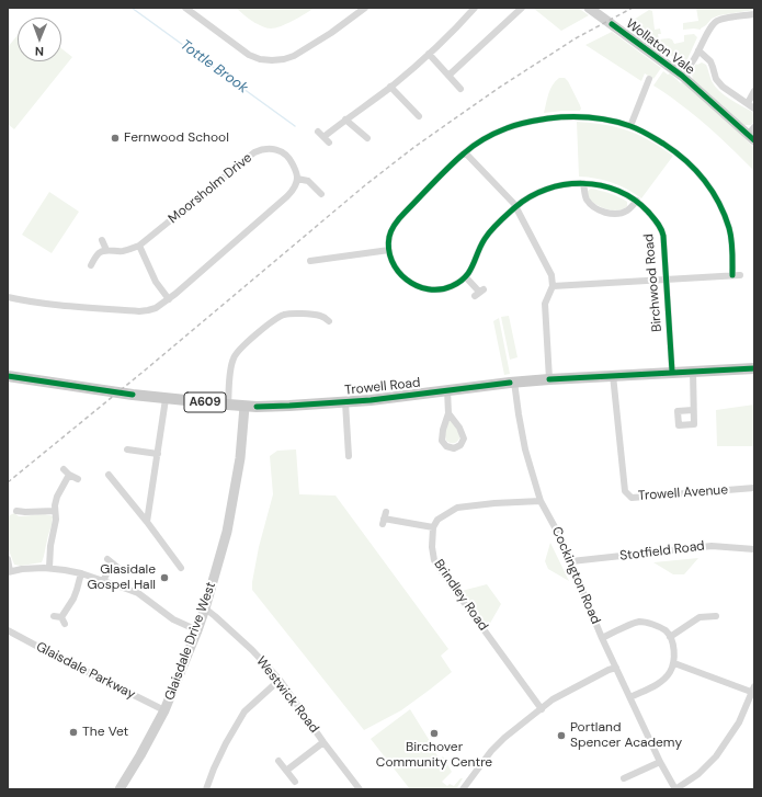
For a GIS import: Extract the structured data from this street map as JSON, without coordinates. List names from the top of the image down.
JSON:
{
  "streets": {
    "main road": ["Trowell Road", "A609"],
    "street": [
      "Wollaton Vale",
      "Moorsholm Drive",
      "Birchwood Road",
      "Trowell Avenue",
      "Stotfield Road",
      "Cockington Road",
      "Brindley Road",
      "Glaisdale Drive West",
      "Glaisdale Parkway",
      "Westwick Road"
    ]
  },
  "crossings": [
    ["Birchwood Road", "Trowell Road"],
    ["Trowell Road", "Trowell Avenue"],
    ["Trowell Road", "Cockington Road"],
    ["Trowell Road", "Glaisdale Drive West"],
    ["Stotfield Road", "Cockington Road"],
    ["Glaisdale Drive West", "Glaisdale Parkway"],
    ["Glaisdale Drive West", "Westwick Road"]
  ],
  "water": ["Tottle Brook"],
  "places": [
    "Fernwood School",
    "Glasidale Gospel Hall",
    "The Vet",
    "Birchover Community Centre",
    "Portland Spencer Academy"
  ],
  "north": "bottom"
}
